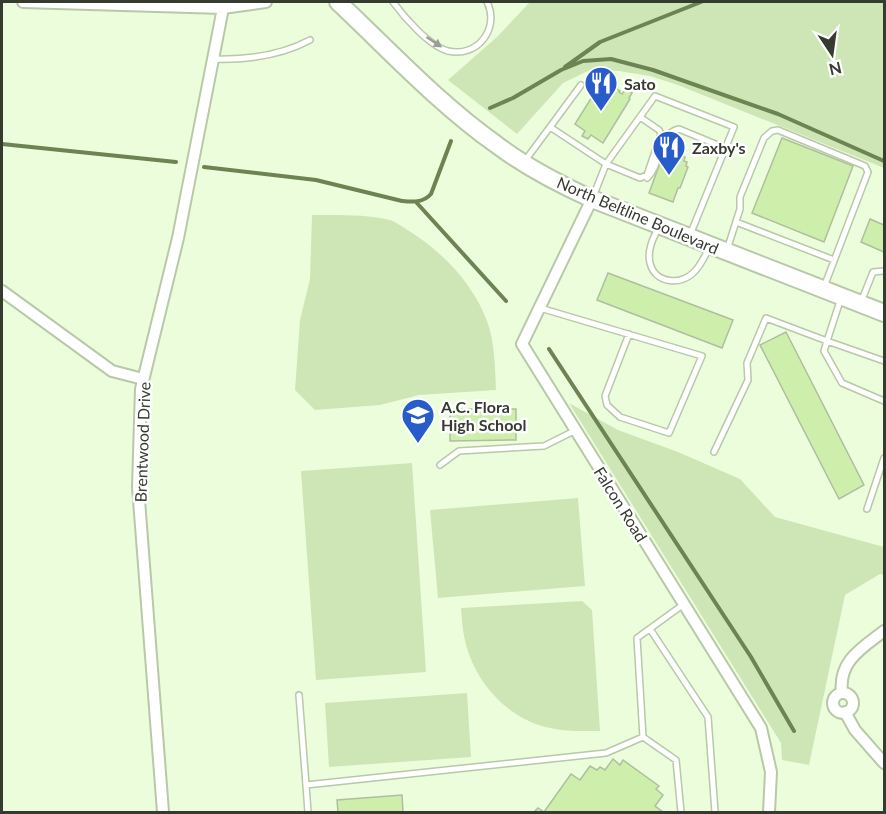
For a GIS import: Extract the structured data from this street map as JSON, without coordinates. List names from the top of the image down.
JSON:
{
  "streets": {
    "main road": ["North Beltline Boulevard"],
    "street": ["Brentwood Drive", "Falcon Road"]
  },
  "crossings": [
    ["North Beltline Boulevard", "Falcon Road"]
  ],
  "places": {
    "restaurant": ["Sato", "Zaxby's"],
    "school or university": ["A.C. Flora High School"]
  },
  "north": "bottom"
}
